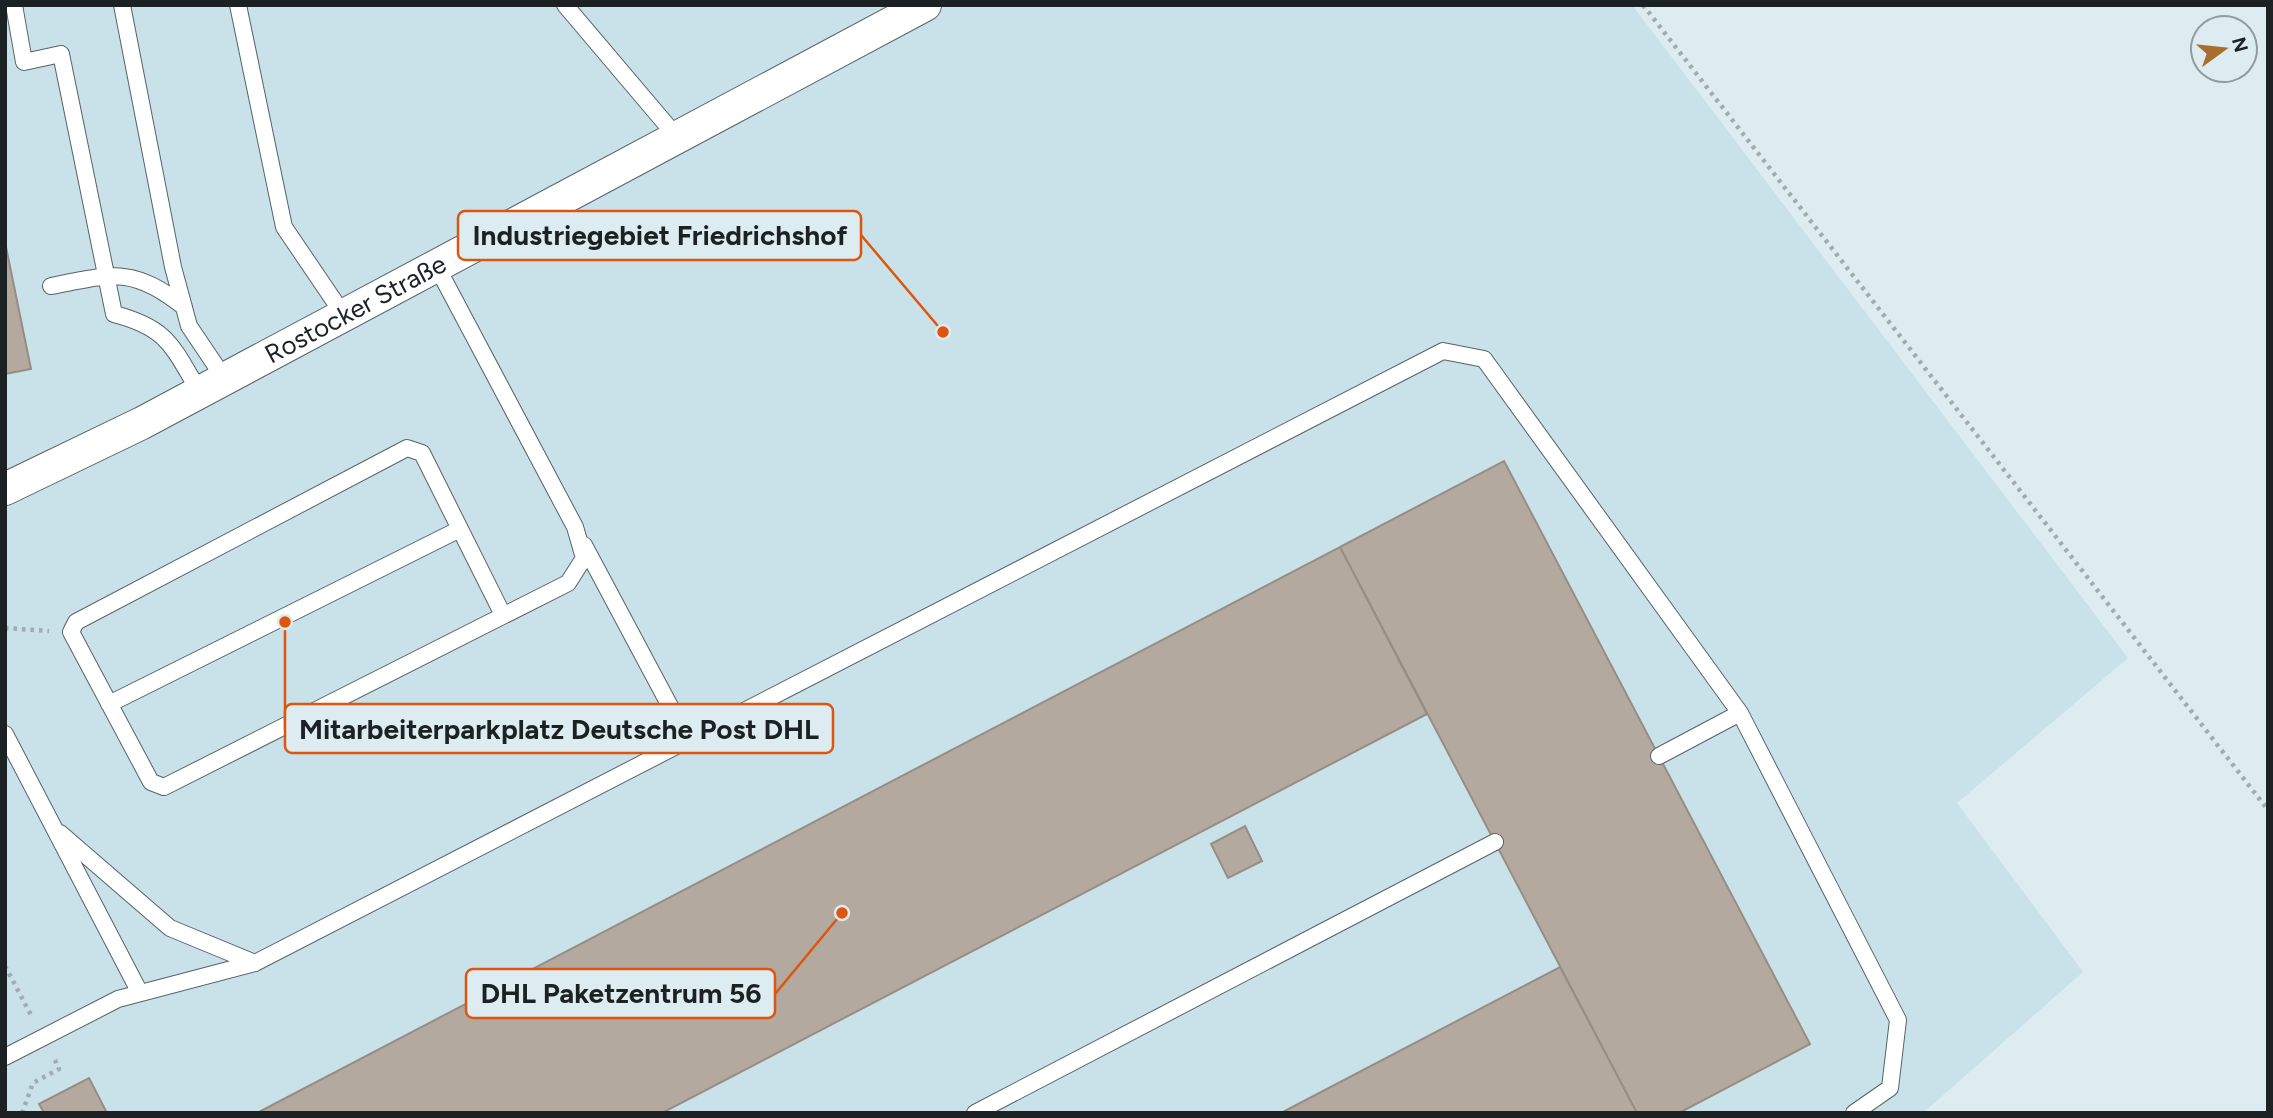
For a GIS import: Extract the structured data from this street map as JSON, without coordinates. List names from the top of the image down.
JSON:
{
  "streets": {
    "street": ["Rostocker Straße"]
  },
  "places": ["Industriegebiet Friedrichshof", "Mitarbeiterparkplatz Deutsche Post DHL", "DHL Paketzentrum 56"],
  "north": "right"
}
